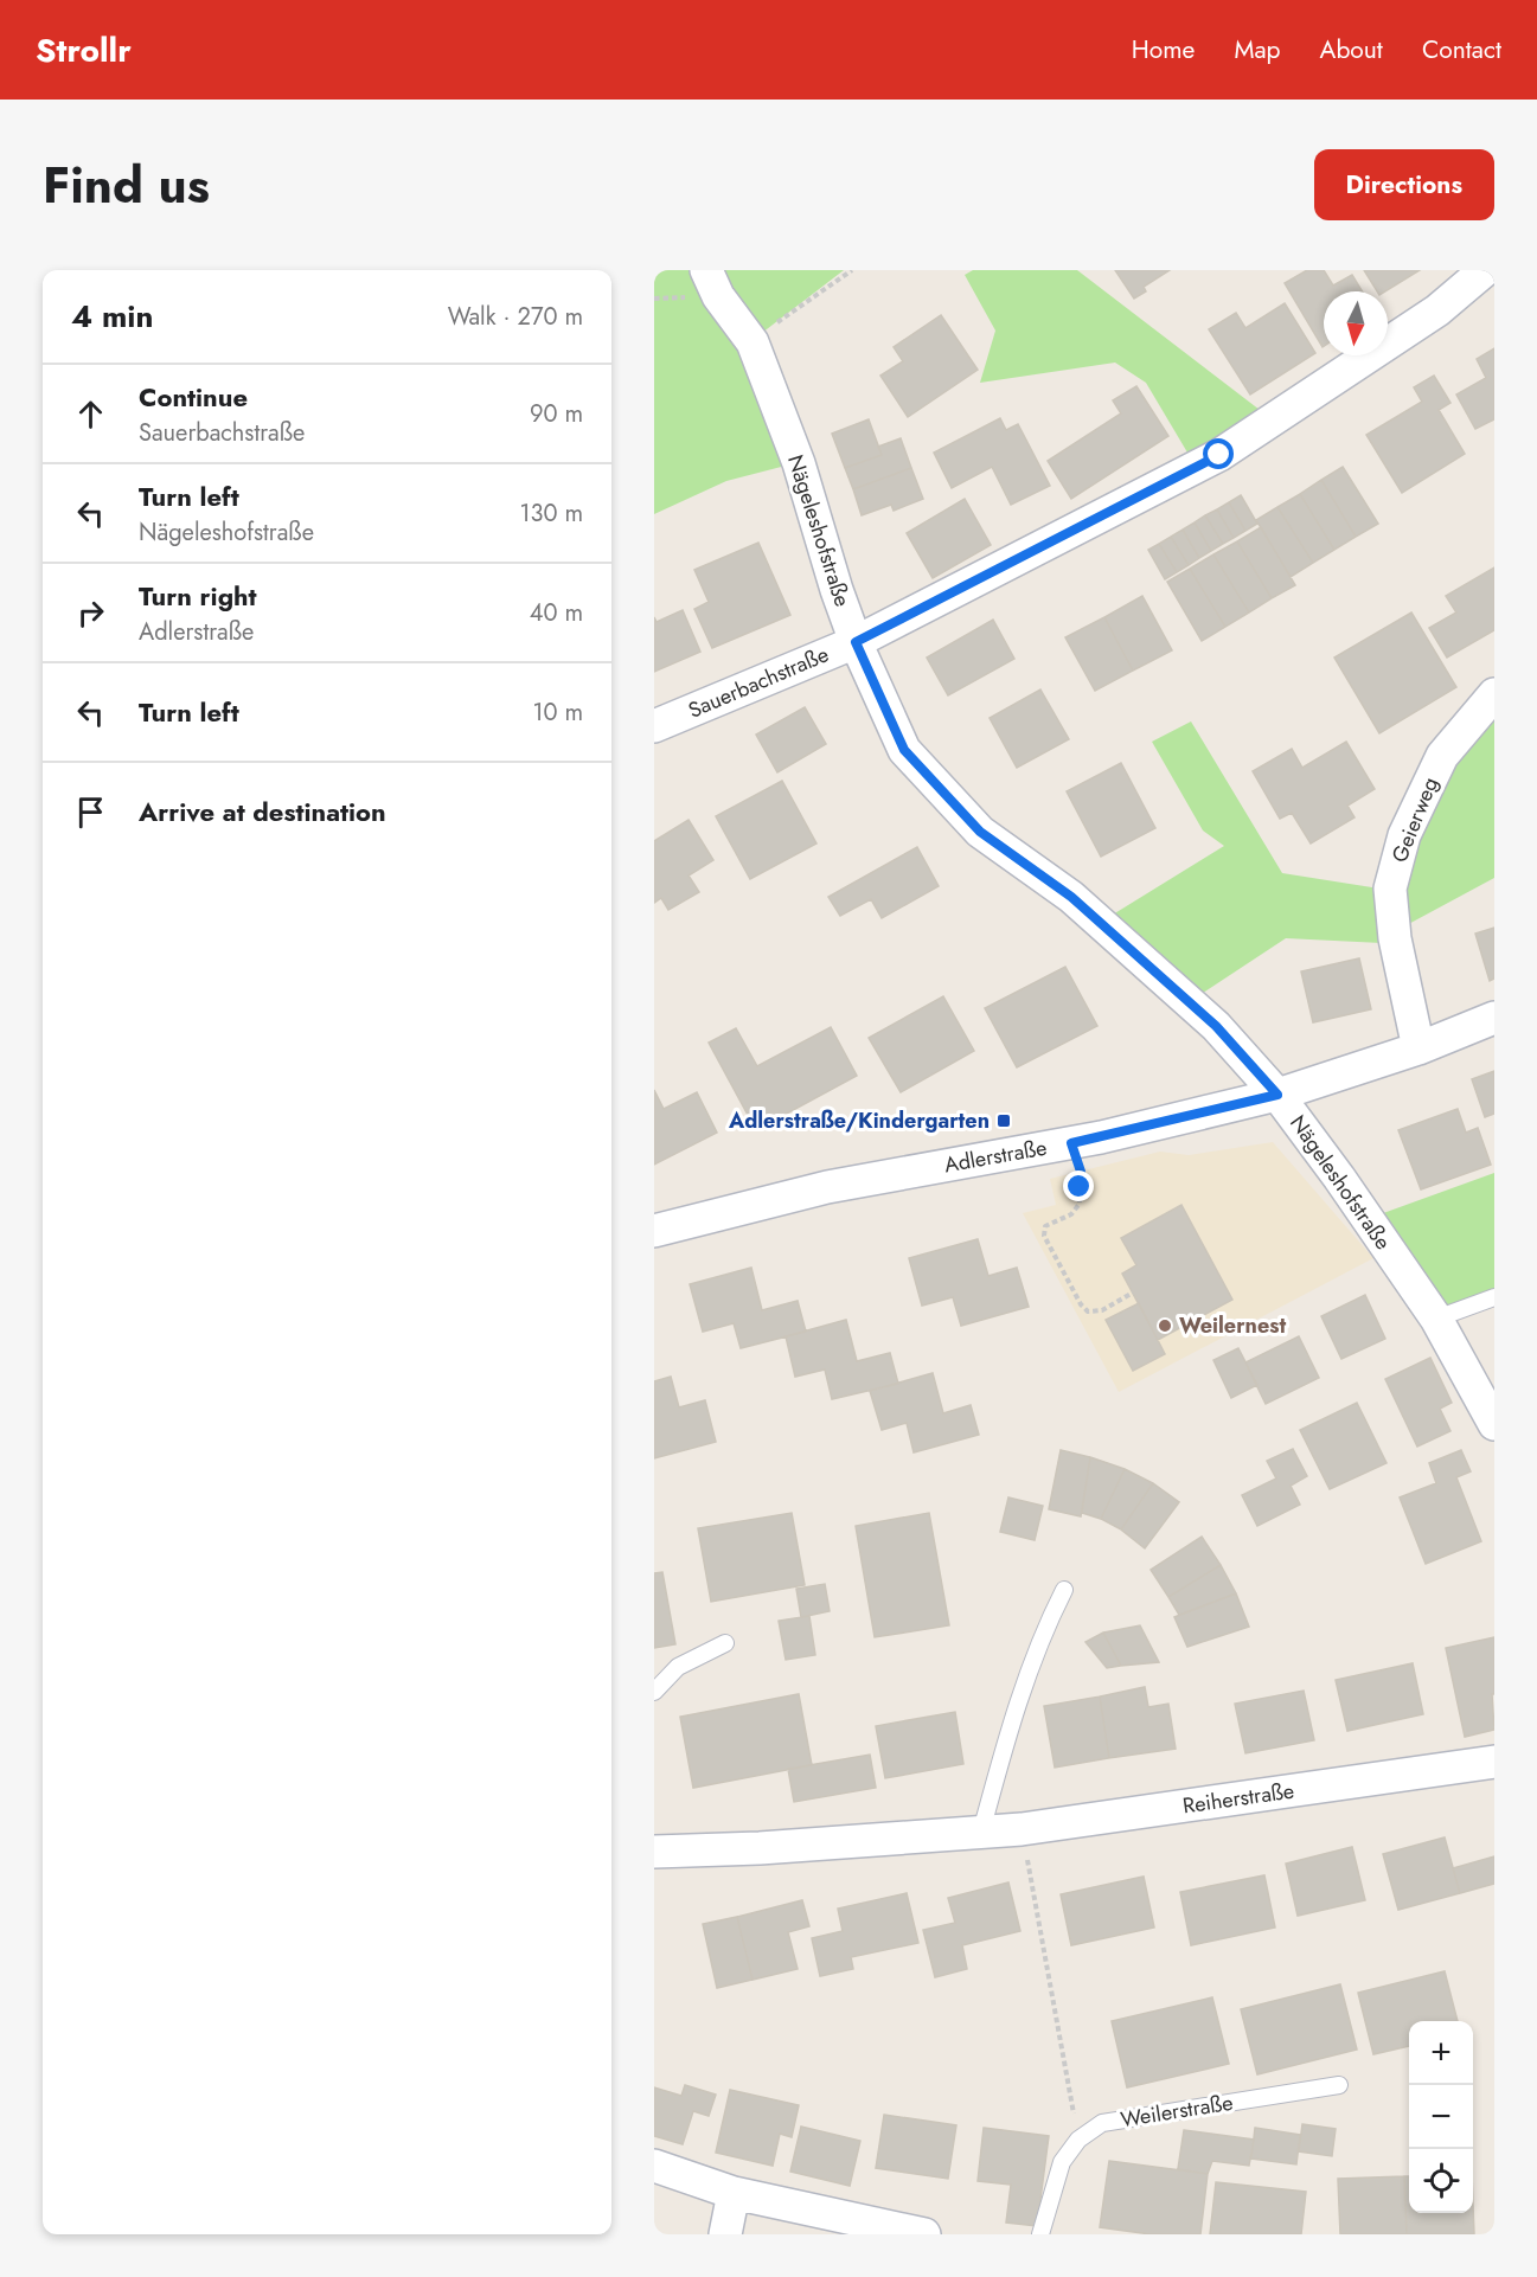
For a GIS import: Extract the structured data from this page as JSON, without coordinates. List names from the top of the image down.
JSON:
{
  "streets": {
    "street": [
      "Nägeleshofstraße",
      "Sauerbachstraße",
      "Geierweg",
      "Adlerstraße",
      "Reiherstraße"
    ],
    "lane": ["Weilerstraße"]
  },
  "crossings": [
    ["Nägeleshofstraße", "Sauerbachstraße"],
    ["Nägeleshofstraße", "Adlerstraße"],
    ["Geierweg", "Adlerstraße"]
  ],
  "places": {
    "transit": ["Adlerstraße/Kindergarten"],
    "other": ["Weilernest"]
  },
  "north": "bottom",
  "page": {
    "header": "Strollr",
    "nav": [
      "Home",
      "Map",
      "About",
      "Contact"
    ],
    "title": "Find us",
    "buttons": "Directions",
    "heading": ["4 min", "Walk · 270 m"],
    "list": [
      ["Continue", "Sauerbachstraße", "90 m"],
      ["Turn left", "Nägeleshofstraße", "130 m"],
      ["Turn right", "Adlerstraße", "40 m"],
      ["Turn left", "10 m"],
      "Arrive at destination"
    ],
    "map_buttons": ["+", "−"]
  }
}
